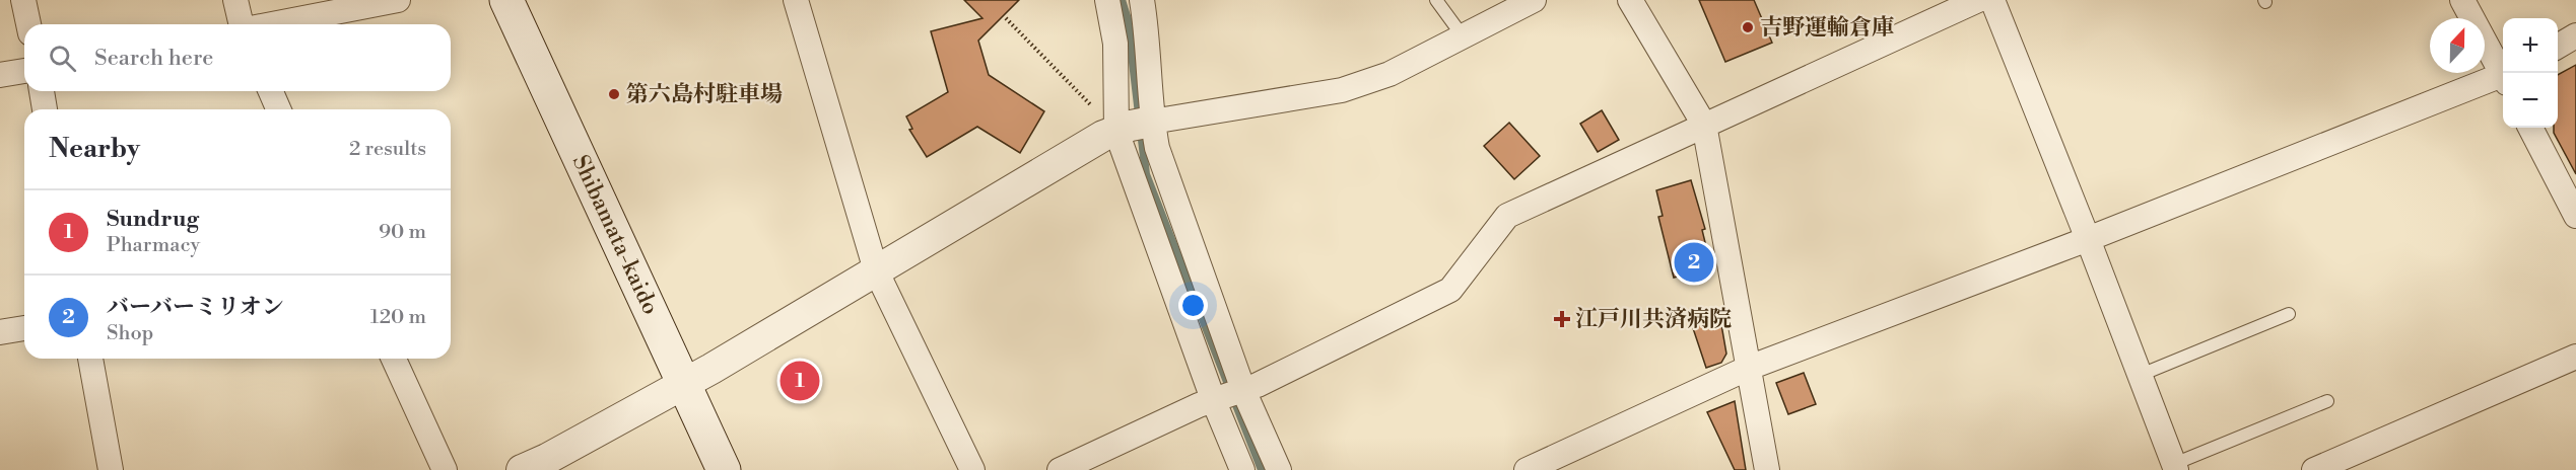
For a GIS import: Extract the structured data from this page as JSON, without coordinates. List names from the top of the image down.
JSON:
{
  "streets": {
    "main road": ["Shibamata-kaido"]
  },
  "places": {
    "other": ["吉野運輸倉庫", "第六島村駐車場"],
    "health": ["江戸川共済病院"]
  },
  "north": "top",
  "page": {
    "map_buttons": ["+", "−"],
    "search": "Search here",
    "heading": ["Nearby", "2 results"],
    "list": [
      {
        "mark": "1",
        "name": "Sundrug",
        "note": "Pharmacy",
        "value": "90 m"
      },
      {
        "mark": "2",
        "name": "バーバーミリオン",
        "note": "Shop",
        "value": "120 m"
      }
    ],
    "pins": ["2", "1"]
  }
}
